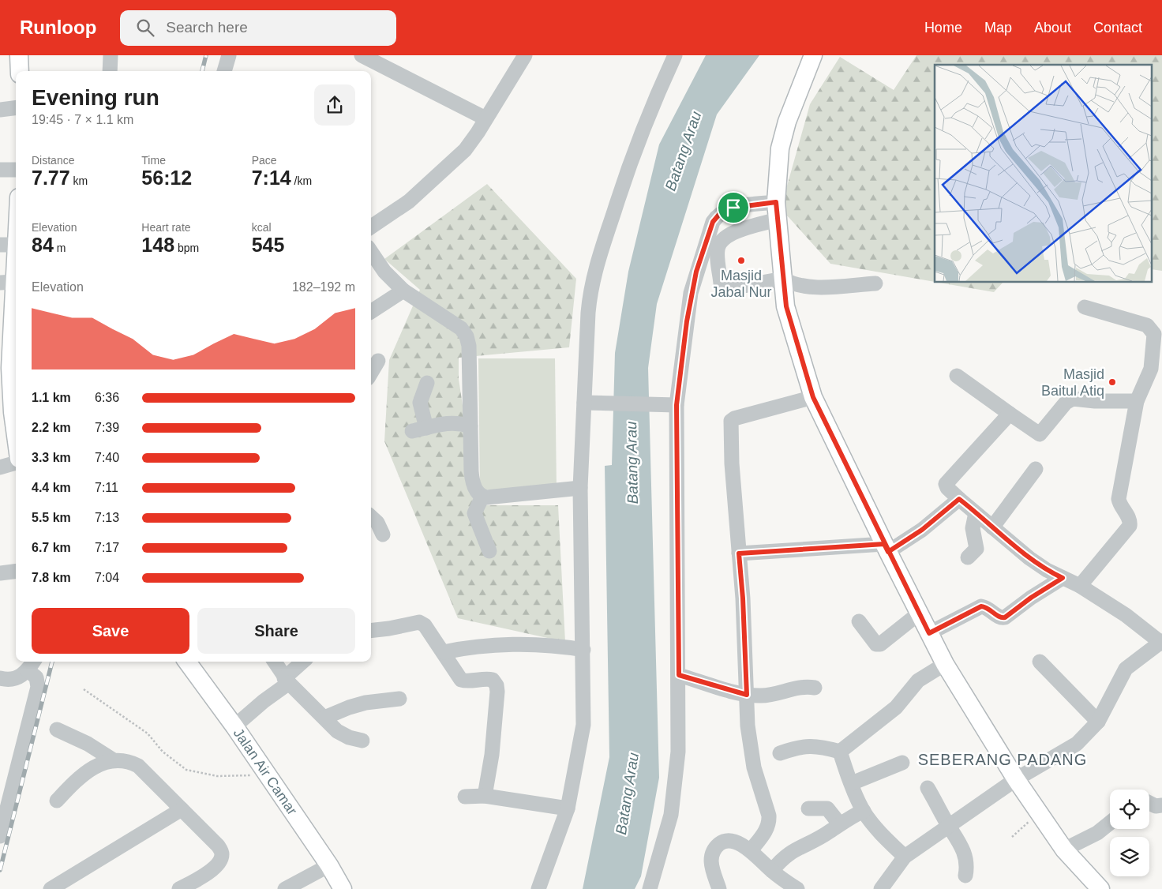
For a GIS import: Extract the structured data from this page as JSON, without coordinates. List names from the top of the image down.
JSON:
{
  "streets": {
    "main road": ["Jalan Air Camar"]
  },
  "districts": ["SEBERANG PADANG"],
  "water": ["Batang Arau"],
  "places": ["Masjid Jabal Nur", "Masjid Baitul Atiq"],
  "page": {
    "header": "Runloop",
    "search": "Search here",
    "nav": [
      "Home",
      "Map",
      "About",
      "Contact"
    ],
    "heading": ["Evening run", "19:45 · 7 × 1.1 km"],
    "stats": [
      ["Distance", "7.77 km"],
      ["Time", "56:12"],
      ["Pace", "7:14 /km"],
      ["Elevation", "84 m"],
      ["Heart rate", "148 bpm"],
      ["kcal", "545"]
    ],
    "chart": ["Elevation", "182–192 m"],
    "list": [
      {
        "name": "1.1 km",
        "note": "6:36"
      },
      {
        "name": "2.2 km",
        "note": "7:39"
      },
      {
        "name": "3.3 km",
        "note": "7:40"
      },
      {
        "name": "4.4 km",
        "note": "7:11"
      },
      {
        "name": "5.5 km",
        "note": "7:13"
      },
      {
        "name": "6.7 km",
        "note": "7:17"
      },
      {
        "name": "7.8 km",
        "note": "7:04"
      }
    ],
    "buttons": ["Save", "Share"]
  }
}
